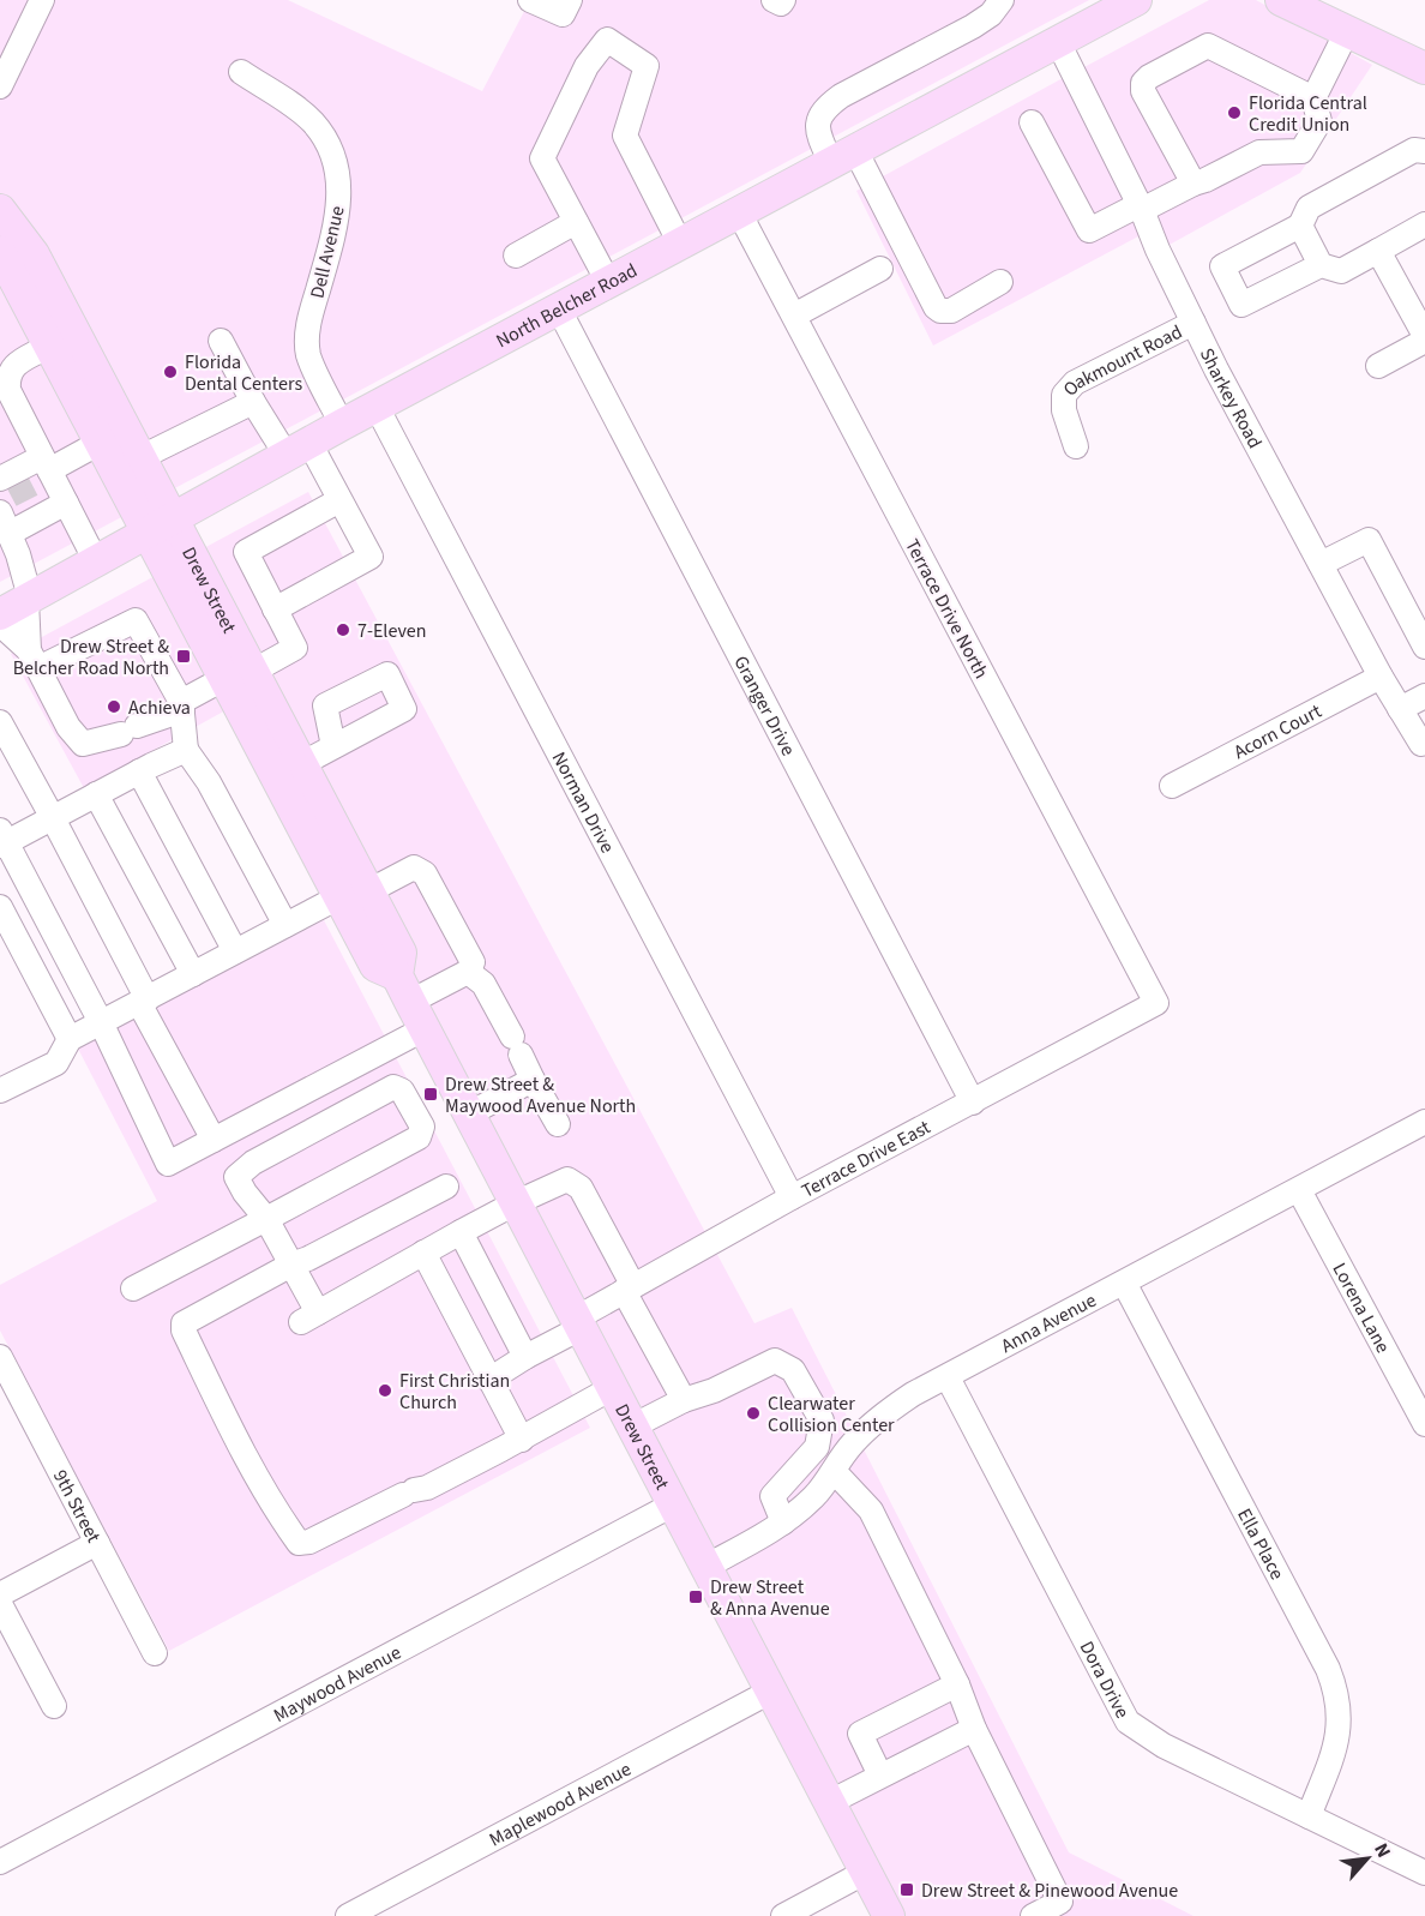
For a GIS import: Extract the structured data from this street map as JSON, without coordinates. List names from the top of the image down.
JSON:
{
  "streets": {
    "main road": ["North Belcher Road", "Drew Street"],
    "street": [
      "Dell Avenue",
      "Oakmount Road",
      "Sharkey Road",
      "Terrace Drive North",
      "Granger Drive",
      "Acorn Court",
      "Norman Drive",
      "Terrace Drive East",
      "Lorena Lane",
      "Anna Avenue",
      "9th Street",
      "Ella Place",
      "Dora Drive",
      "Maywood Avenue",
      "Maplewood Avenue"
    ]
  },
  "crossings": [
    ["Dell Avenue", "North Belcher Road"],
    ["North Belcher Road", "Sharkey Road"],
    ["North Belcher Road", "Drew Street"],
    ["North Belcher Road", "Terrace Drive North"],
    ["North Belcher Road", "Granger Drive"],
    ["North Belcher Road", "Norman Drive"],
    ["Oakmount Road", "Sharkey Road"],
    ["Sharkey Road", "Acorn Court"],
    ["Drew Street", "Terrace Drive East"],
    ["Drew Street", "Anna Avenue"],
    ["Drew Street", "Maywood Avenue"],
    ["Drew Street", "Maplewood Avenue"],
    ["Terrace Drive North", "Terrace Drive East"],
    ["Granger Drive", "Terrace Drive East"],
    ["Norman Drive", "Terrace Drive East"],
    ["Lorena Lane", "Anna Avenue"],
    ["Anna Avenue", "Ella Place"],
    ["Anna Avenue", "Dora Drive"],
    ["Ella Place", "Dora Drive"]
  ],
  "places": {
    "other": [
      "Florida Central Credit Union",
      "Florida Dental Centers",
      "7-Eleven",
      "Achieva",
      "First Christian Church",
      "Clearwater Collision Center"
    ],
    "transit": [
      "Drew Street & Belcher Road North",
      "Drew Street & Maywood Avenue North",
      "Drew Street & Anna Avenue",
      "Drew Street & Pinewood Avenue"
    ]
  },
  "north": "top right"
}
